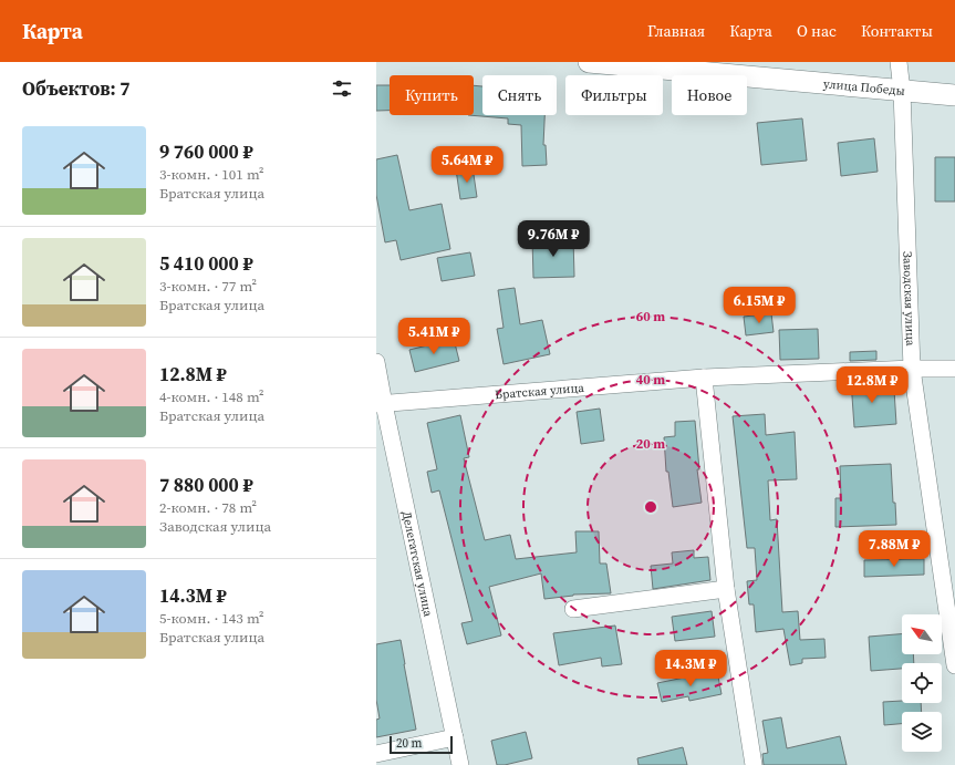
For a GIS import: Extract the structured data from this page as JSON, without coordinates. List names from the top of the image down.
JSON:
{
  "streets": {
    "street": [
      "улица Победы",
      "Заводская улица",
      "Братская улица",
      "Делегатская улица"
    ]
  },
  "crossings": [
    ["улица Победы", "Заводская улица"],
    ["Заводская улица", "Братская улица"],
    ["Братская улица", "Делегатская улица"]
  ],
  "scale_bar": "20 m",
  "north": "top left",
  "page": {
    "header": "Карта",
    "nav": [
      "Главная",
      "Карта",
      "О нас",
      "Контакты"
    ],
    "heading": "Объектов: 7",
    "chip": [
      "Купить",
      "Снять",
      "Фильтры",
      "Новое"
    ],
    "list": [
      {
        "name": "9 760 000 ₽",
        "note": "3-комн. · 101 m² · Братская улица"
      },
      {
        "name": "5 410 000 ₽",
        "note": "3-комн. · 77 m² · Братская улица"
      },
      {
        "name": "12.8M ₽",
        "note": "4-комн. · 148 m² · Братская улица"
      },
      {
        "name": "7 880 000 ₽",
        "note": "2-комн. · 78 m² · Заводская улица"
      },
      {
        "name": "14.3M ₽",
        "note": "5-комн. · 143 m² · Братская улица"
      }
    ],
    "price": [
      "5.64M ₽",
      "9.76M ₽",
      "6.15M ₽",
      "5.41M ₽",
      "12.8M ₽",
      "7.88M ₽",
      "14.3M ₽"
    ],
    "scale": "20 m"
  },
  "rings": ["60 m", "40 m", "20 m"]
}
